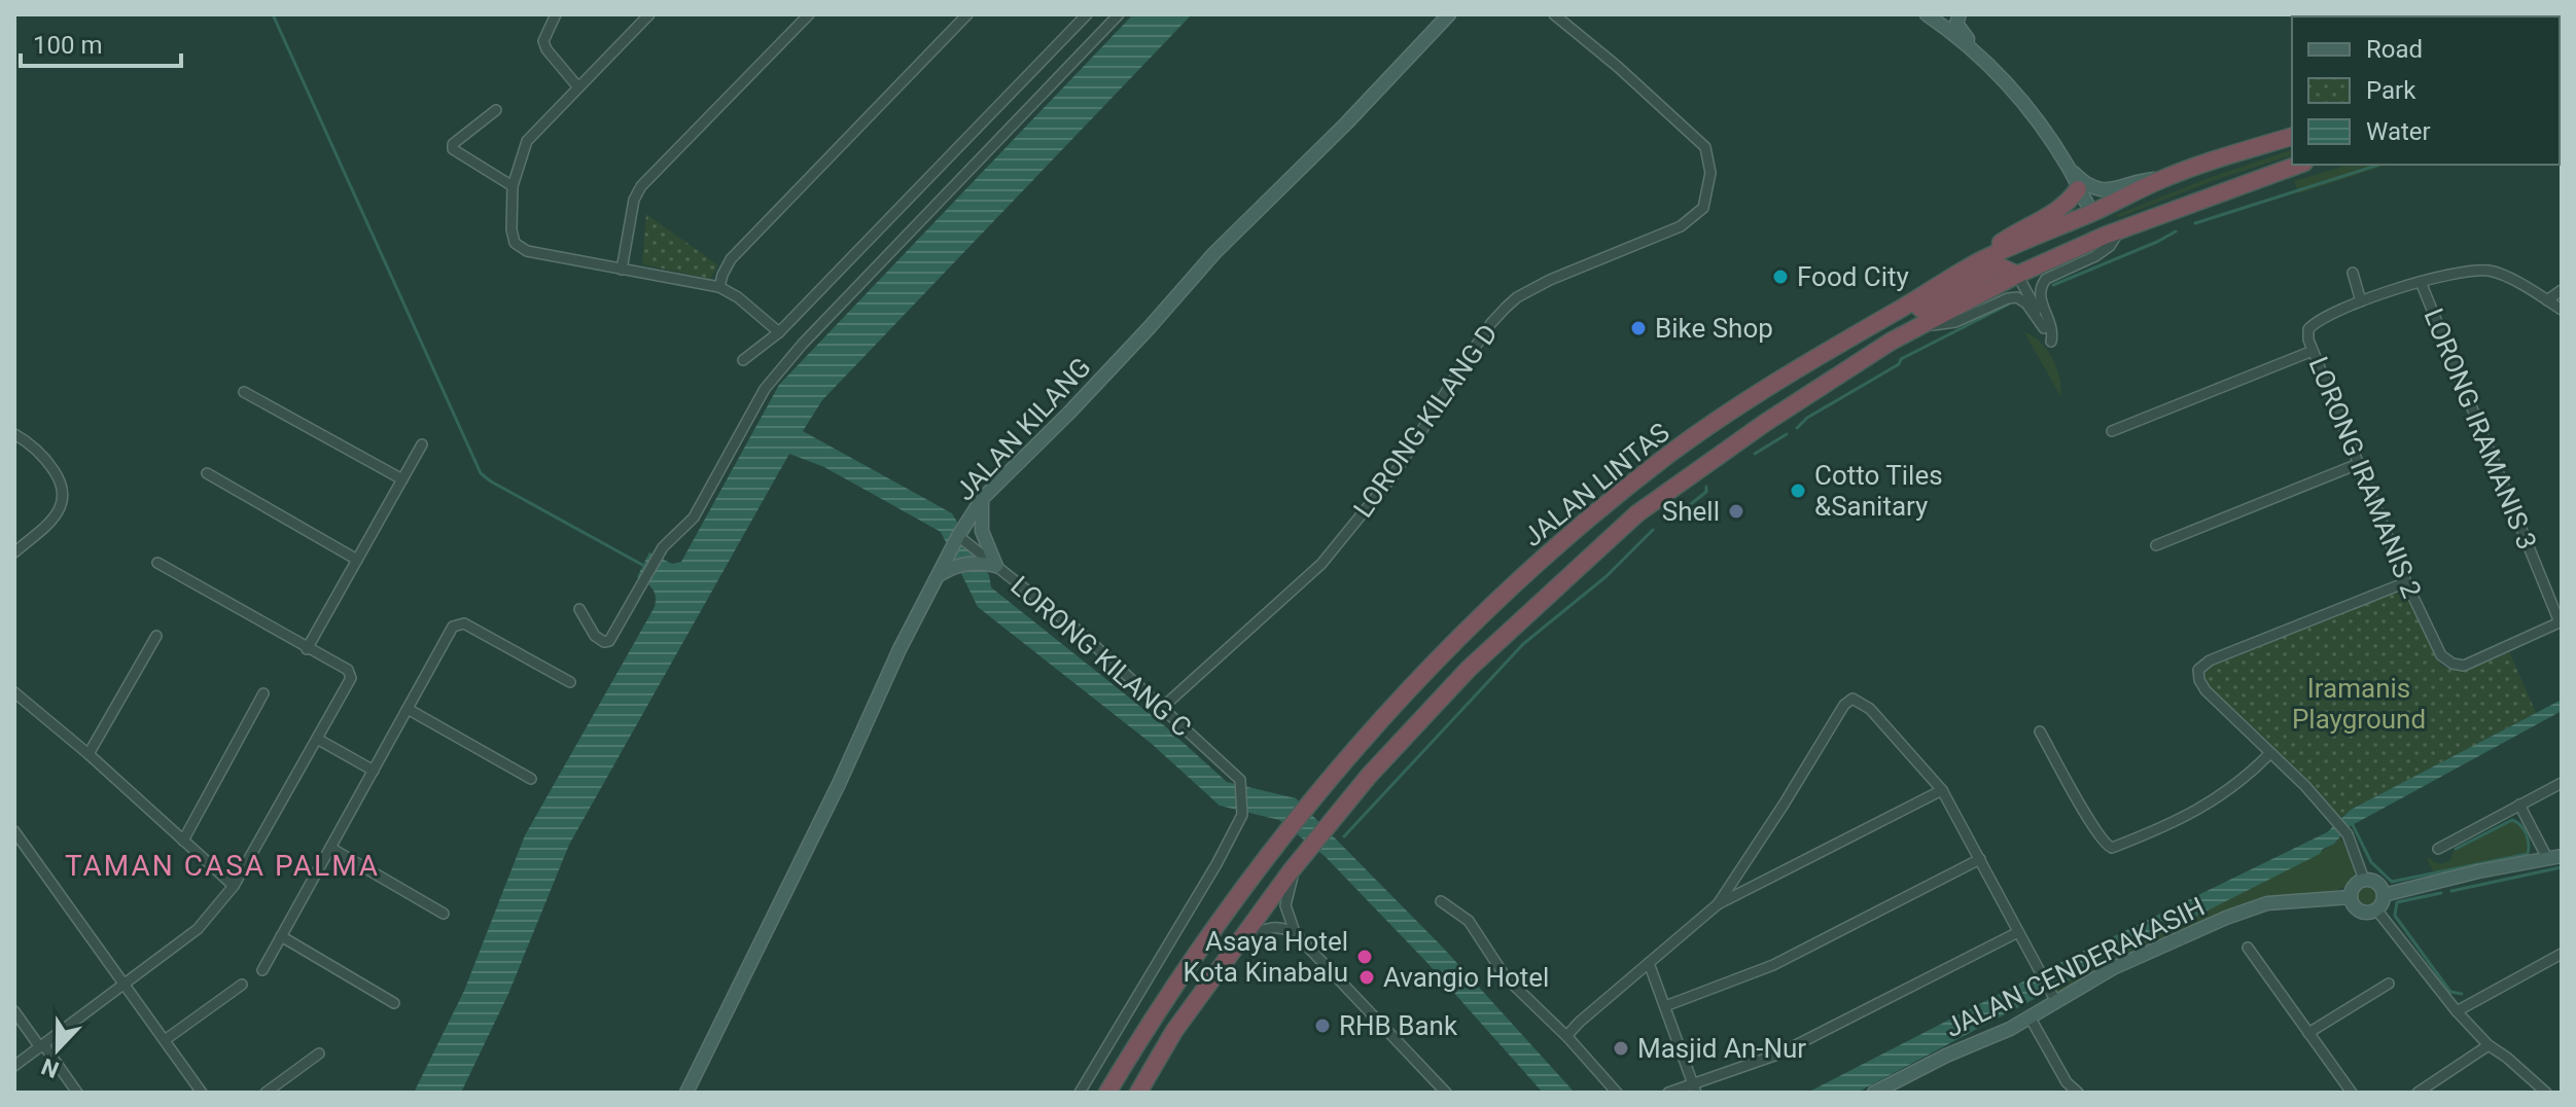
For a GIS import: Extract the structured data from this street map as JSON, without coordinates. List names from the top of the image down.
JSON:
{
  "streets": {
    "highway": ["JALAN LINTAS"],
    "street": [
      "LORONG KILANG D",
      "JALAN KILANG",
      "LORONG IRAMANIS 3",
      "LORONG IRAMANIS 2",
      "LORONG KILANG C",
      "JALAN CENDERAKASIH"
    ]
  },
  "crossings": [
    ["LORONG KILANG D", "LORONG KILANG C"],
    ["JALAN KILANG", "LORONG KILANG C"],
    ["LORONG IRAMANIS 3", "LORONG IRAMANIS 2"]
  ],
  "districts": ["TAMAN CASA PALMA"],
  "parks": ["Iramanis Playground"],
  "places": [
    "Food City",
    "Bike Shop",
    "Cotto Tiles &Sanitary",
    "Shell",
    "Asaya Hotel Kota Kinabalu",
    "Avangio Hotel",
    "RHB Bank",
    "Masjid An-Nur"
  ],
  "legend": ["Road", "Park", "Water"],
  "scale_bar": "100 m",
  "north": "bottom"
}
